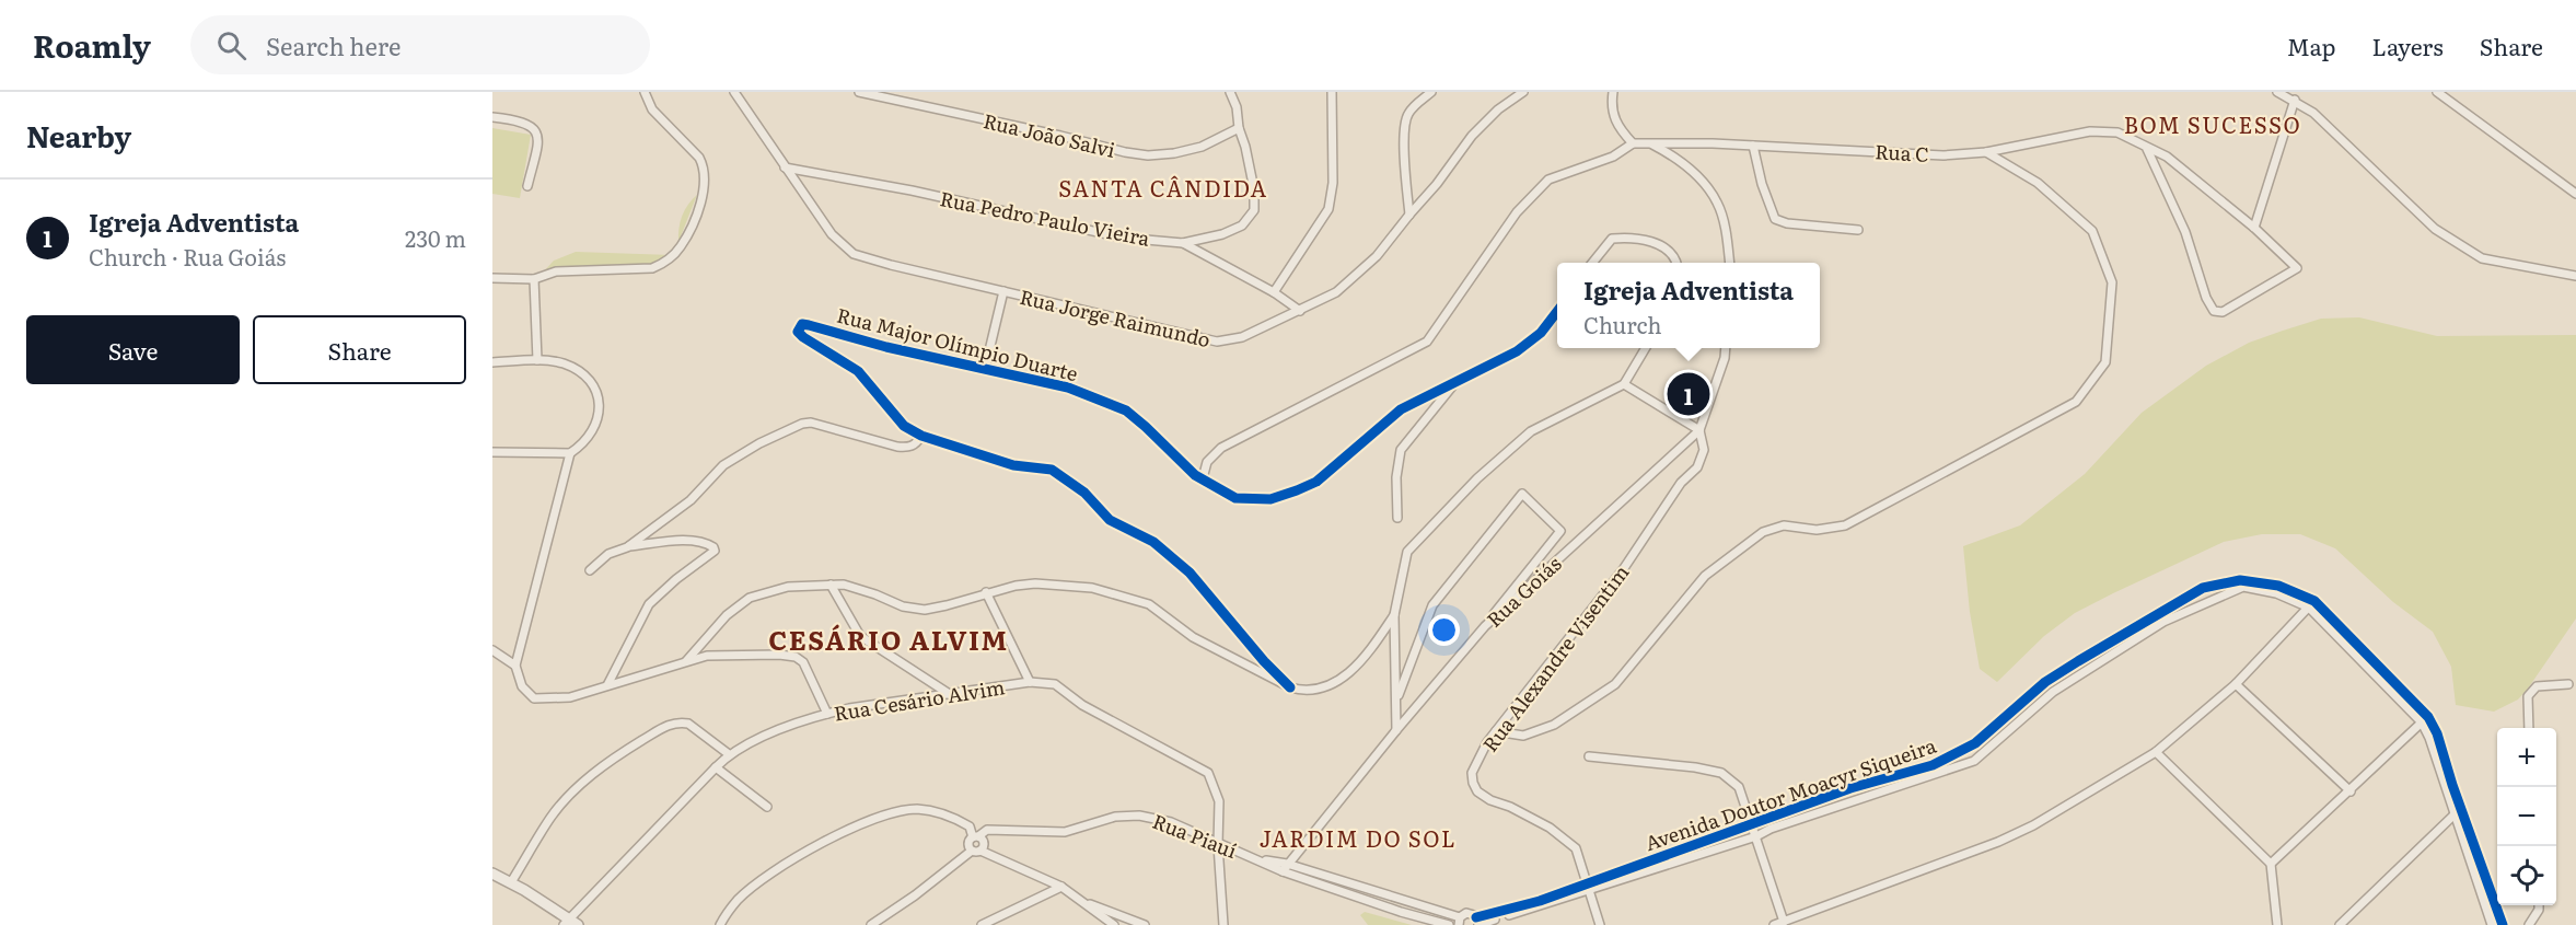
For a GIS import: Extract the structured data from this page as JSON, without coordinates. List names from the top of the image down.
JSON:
{
  "streets": {
    "street": [
      "Rua João Salvi",
      "Rua C",
      "Rua Pedro Paulo Vieira",
      "Rua Jorge Raimundo",
      "Rua Major Olímpio Duarte",
      "Rua Goiás",
      "Rua Alexandre Visentim",
      "Rua Cesário Alvim",
      "Avenida Doutor Moacyr Siqueira",
      "Rua Piauí"
    ]
  },
  "crossings": [
    ["Rua João Salvi", "Rua Pedro Paulo Vieira"],
    ["Rua Pedro Paulo Vieira", "Rua Jorge Raimundo"],
    ["Rua Goiás", "Rua Alexandre Visentim"],
    ["Rua Goiás", "Rua Piauí"],
    ["Rua Alexandre Visentim", "Avenida Doutor Moacyr Siqueira"],
    ["Rua Cesário Alvim", "Rua Piauí"]
  ],
  "districts": [
    "BOM SUCESSO",
    "SANTA CÂNDIDA",
    "CESÁRIO ALVIM",
    "JARDIM DO SOL"
  ],
  "page": {
    "header": "Roamly",
    "search": "Search here",
    "nav": ["Map", "Layers", "Share"],
    "heading": "Nearby",
    "list": [
      {
        "mark": "1",
        "name": "Igreja Adventista",
        "note": "Church · Rua Goiás",
        "value": "230 m"
      }
    ],
    "popup": ["Igreja Adventista", "Church"],
    "buttons": ["Save", "Share"],
    "pins": "1",
    "map_buttons": ["+", "−"]
  }
}
